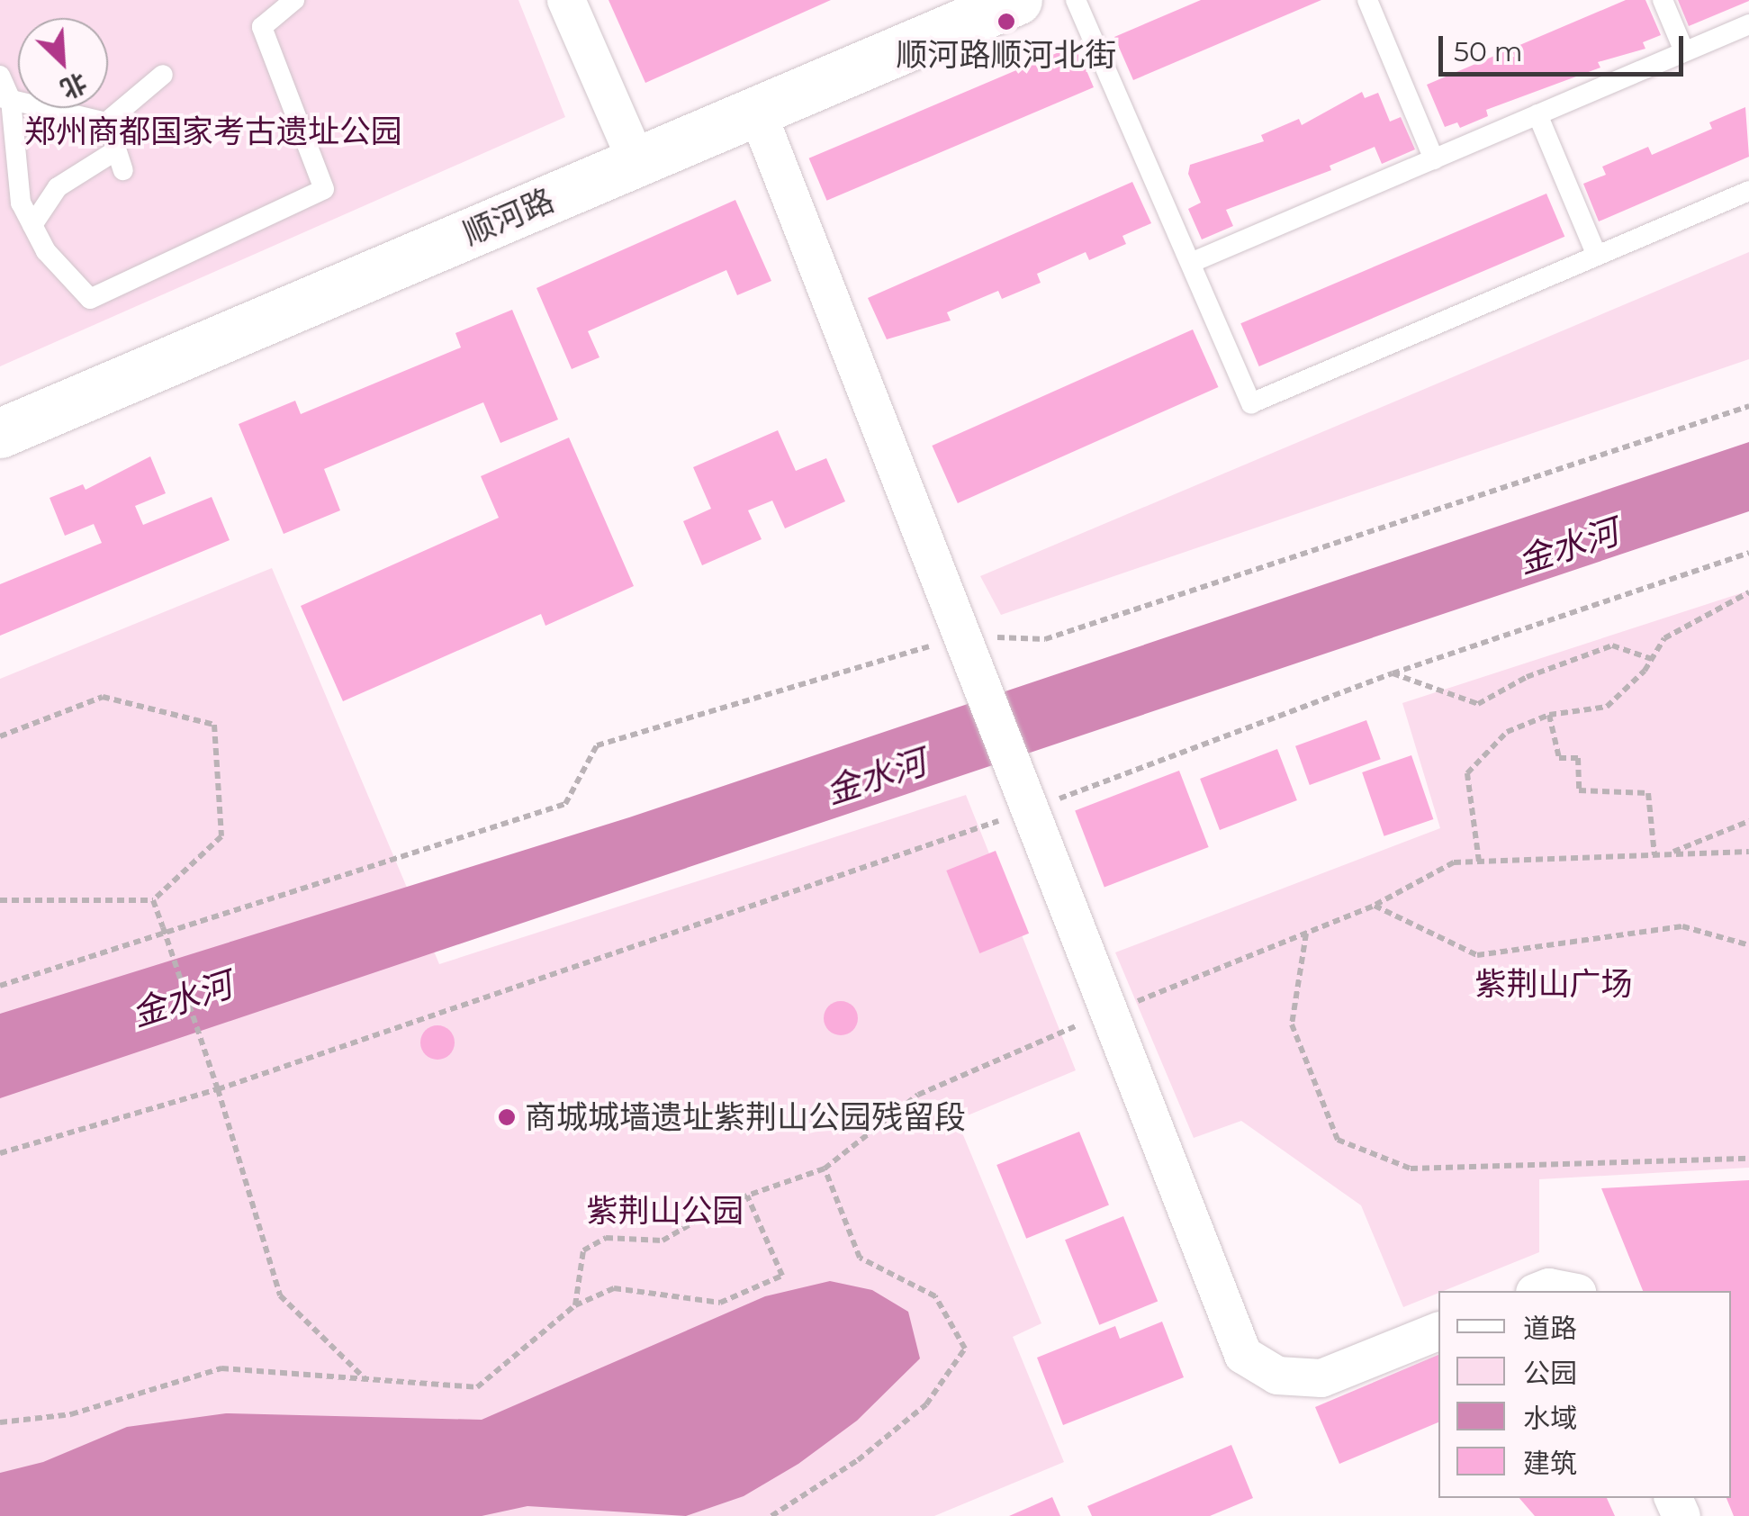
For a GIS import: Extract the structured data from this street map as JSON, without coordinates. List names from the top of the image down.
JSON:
{
  "streets": {
    "street": ["顺河路"]
  },
  "water": ["金水河"],
  "parks": ["郑州商都国家考古遗址公园", "紫荆山广场", "紫荆山公园"],
  "places": ["顺河路顺河北街", "商城城墙遗址紫荆山公园残留段"],
  "legend": [
    "道路",
    "公园",
    "水域",
    "建筑"
  ],
  "scale_bar": "50 m",
  "north": "bottom right"
}
